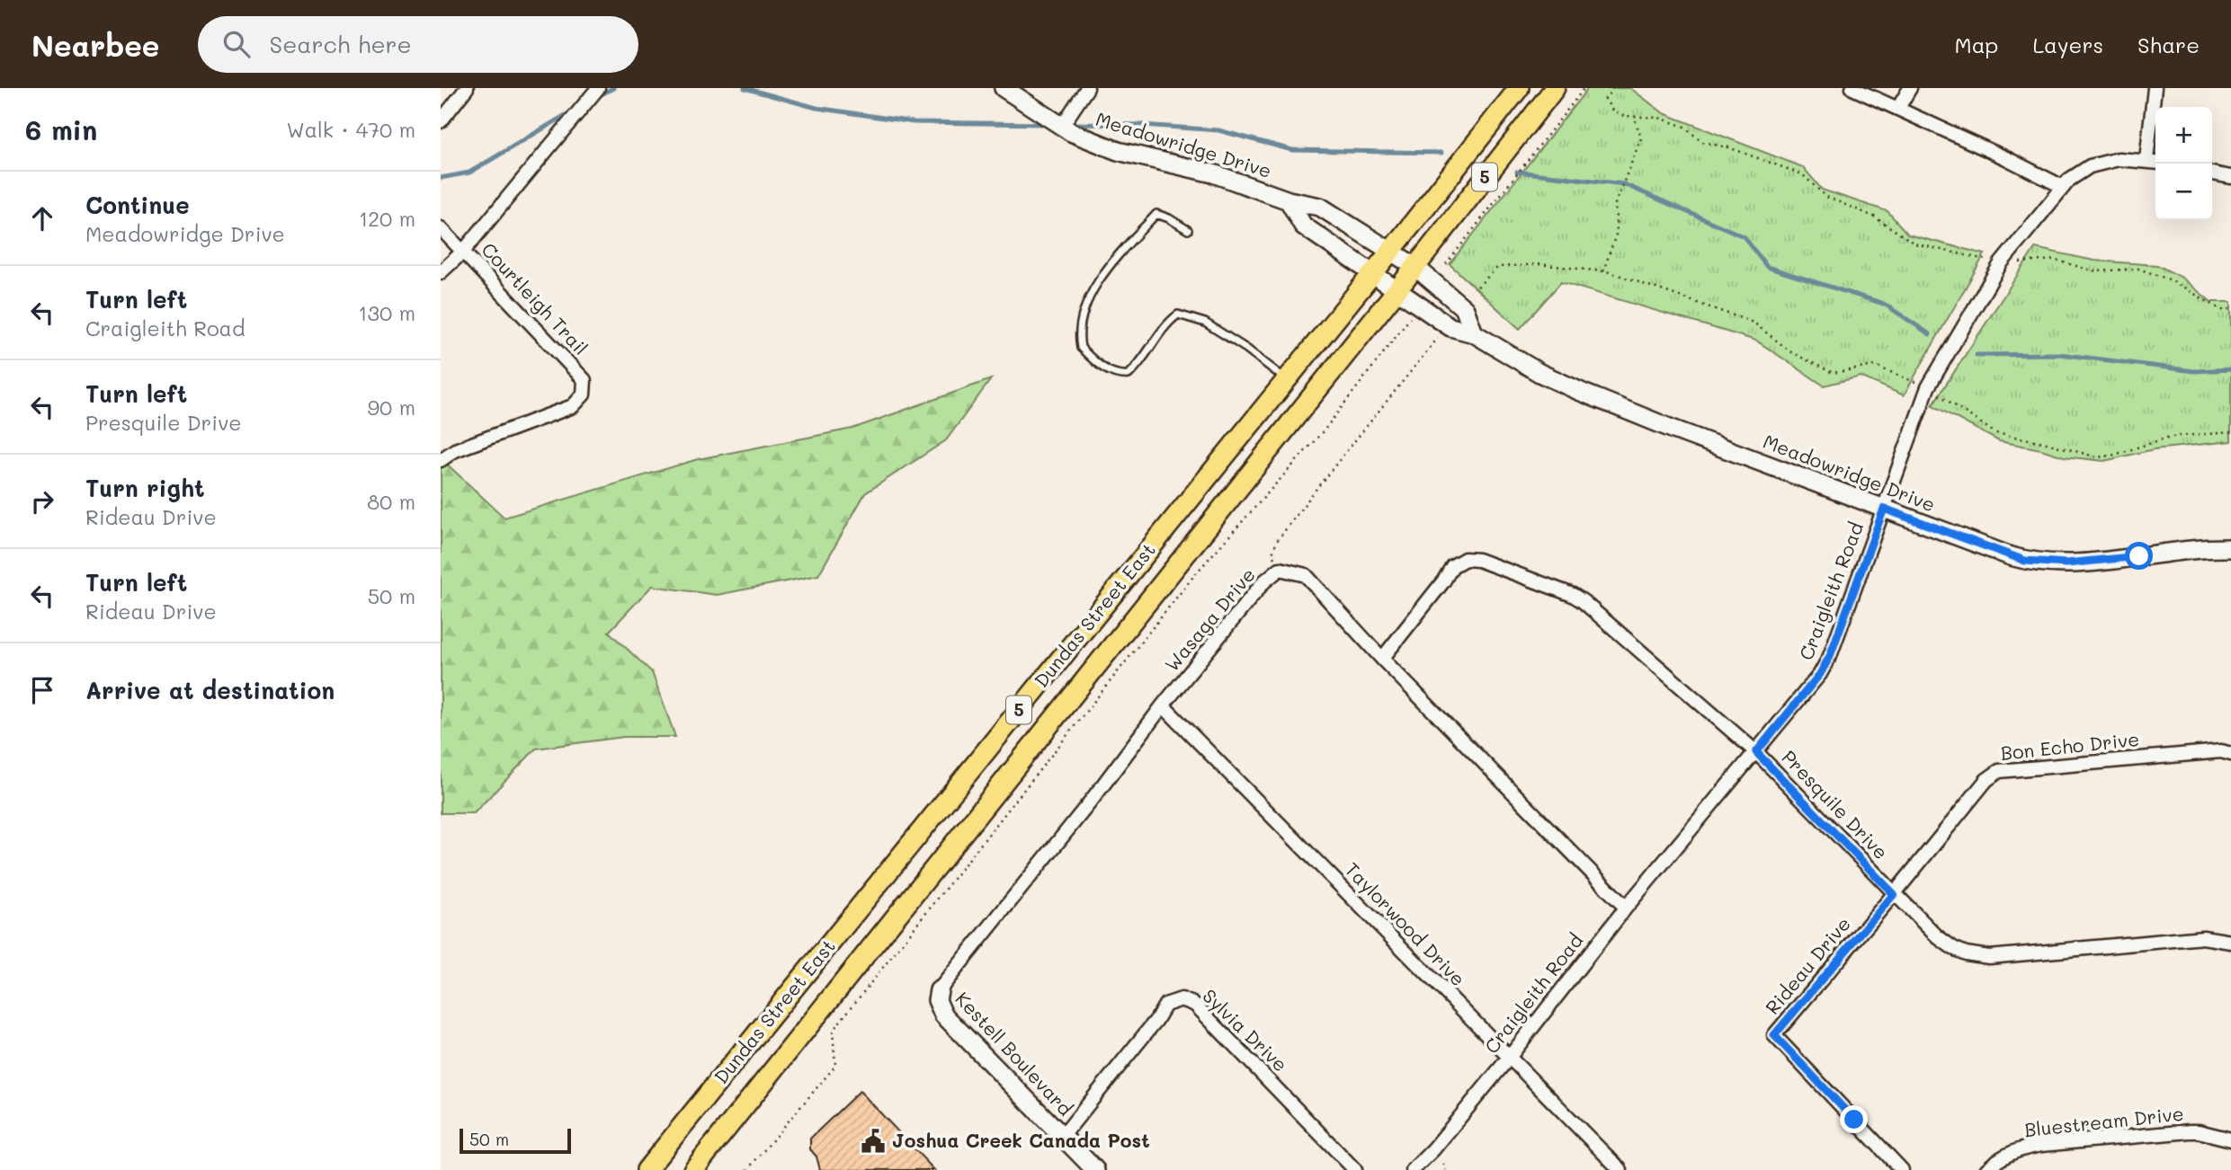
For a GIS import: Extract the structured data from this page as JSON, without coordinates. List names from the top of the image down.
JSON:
{
  "streets": {
    "main road": ["5", "Dundas Street East"],
    "street": [
      "Meadowridge Drive",
      "Courtleigh Trail",
      "Craigleith Road",
      "Wasaga Drive",
      "Bon Echo Drive",
      "Presquile Drive",
      "Taylorwood Drive",
      "Rideau Drive",
      "Sylvia Drive",
      "Kestell Boulevard",
      "Bluestream Drive"
    ]
  },
  "crossings": [
    ["Meadowridge Drive", "Craigleith Road"],
    ["Meadowridge Drive", "Dundas Street East"],
    ["Craigleith Road", "Wasaga Drive"],
    ["Craigleith Road", "Presquile Drive"],
    ["Craigleith Road", "Taylorwood Drive"],
    ["Wasaga Drive", "Presquile Drive"],
    ["Wasaga Drive", "Taylorwood Drive"],
    ["Wasaga Drive", "Kestell Boulevard"],
    ["Bon Echo Drive", "Presquile Drive"],
    ["Bon Echo Drive", "Rideau Drive"],
    ["Presquile Drive", "Rideau Drive"],
    ["Sylvia Drive", "Kestell Boulevard"]
  ],
  "places": {
    "public building": ["Joshua Creek Canada Post"]
  },
  "scale_bar": "50 m",
  "page": {
    "header": "Nearbee",
    "search": "Search here",
    "nav": ["Map", "Layers", "Share"],
    "heading": ["6 min", "Walk · 470 m"],
    "map_buttons": ["+", "−"],
    "list": [
      ["Continue", "Meadowridge Drive", "120 m"],
      ["Turn left", "Craigleith Road", "130 m"],
      ["Turn left", "Presquile Drive", "90 m"],
      ["Turn right", "Rideau Drive", "80 m"],
      ["Turn left", "Rideau Drive", "50 m"],
      "Arrive at destination"
    ],
    "scale": "50 m"
  }
}
